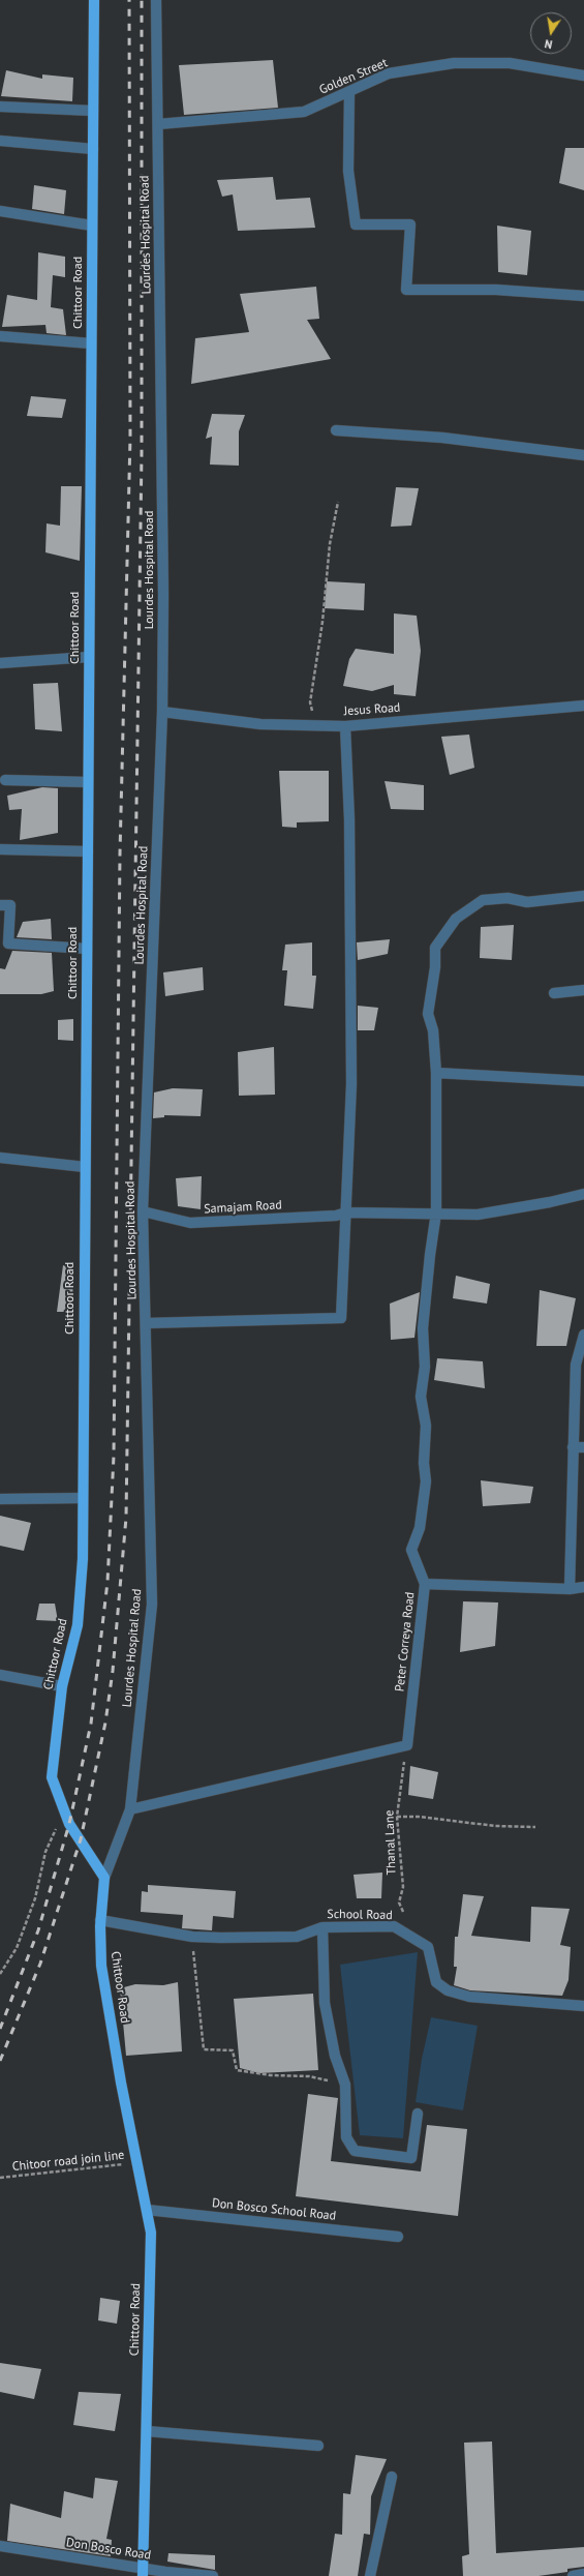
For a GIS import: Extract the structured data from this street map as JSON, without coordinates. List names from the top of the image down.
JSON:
{
  "streets": {
    "main road": ["Chittoor Road"],
    "street": [
      "Golden Street",
      "Lourdes Hospital Road",
      "Jesus Road",
      "Samajam Road",
      "Peter Correya Road",
      "School Road",
      "Don Bosco School Road",
      "Don Bosco Road"
    ],
    "path": ["Thanal Lane", "Chitoor road join line"]
  },
  "crossings": [
    ["Golden Street", "Lourdes Hospital Road"],
    ["Lourdes Hospital Road", "Jesus Road"],
    ["Lourdes Hospital Road", "Samajam Road"],
    ["Chittoor Road", "School Road"],
    ["Chittoor Road", "Chitoor road join line"],
    ["Chittoor Road", "Don Bosco School Road"],
    ["Chittoor Road", "Don Bosco Road"],
    ["Peter Correya Road", "Thanal Lane"]
  ],
  "north": "bottom"
}
